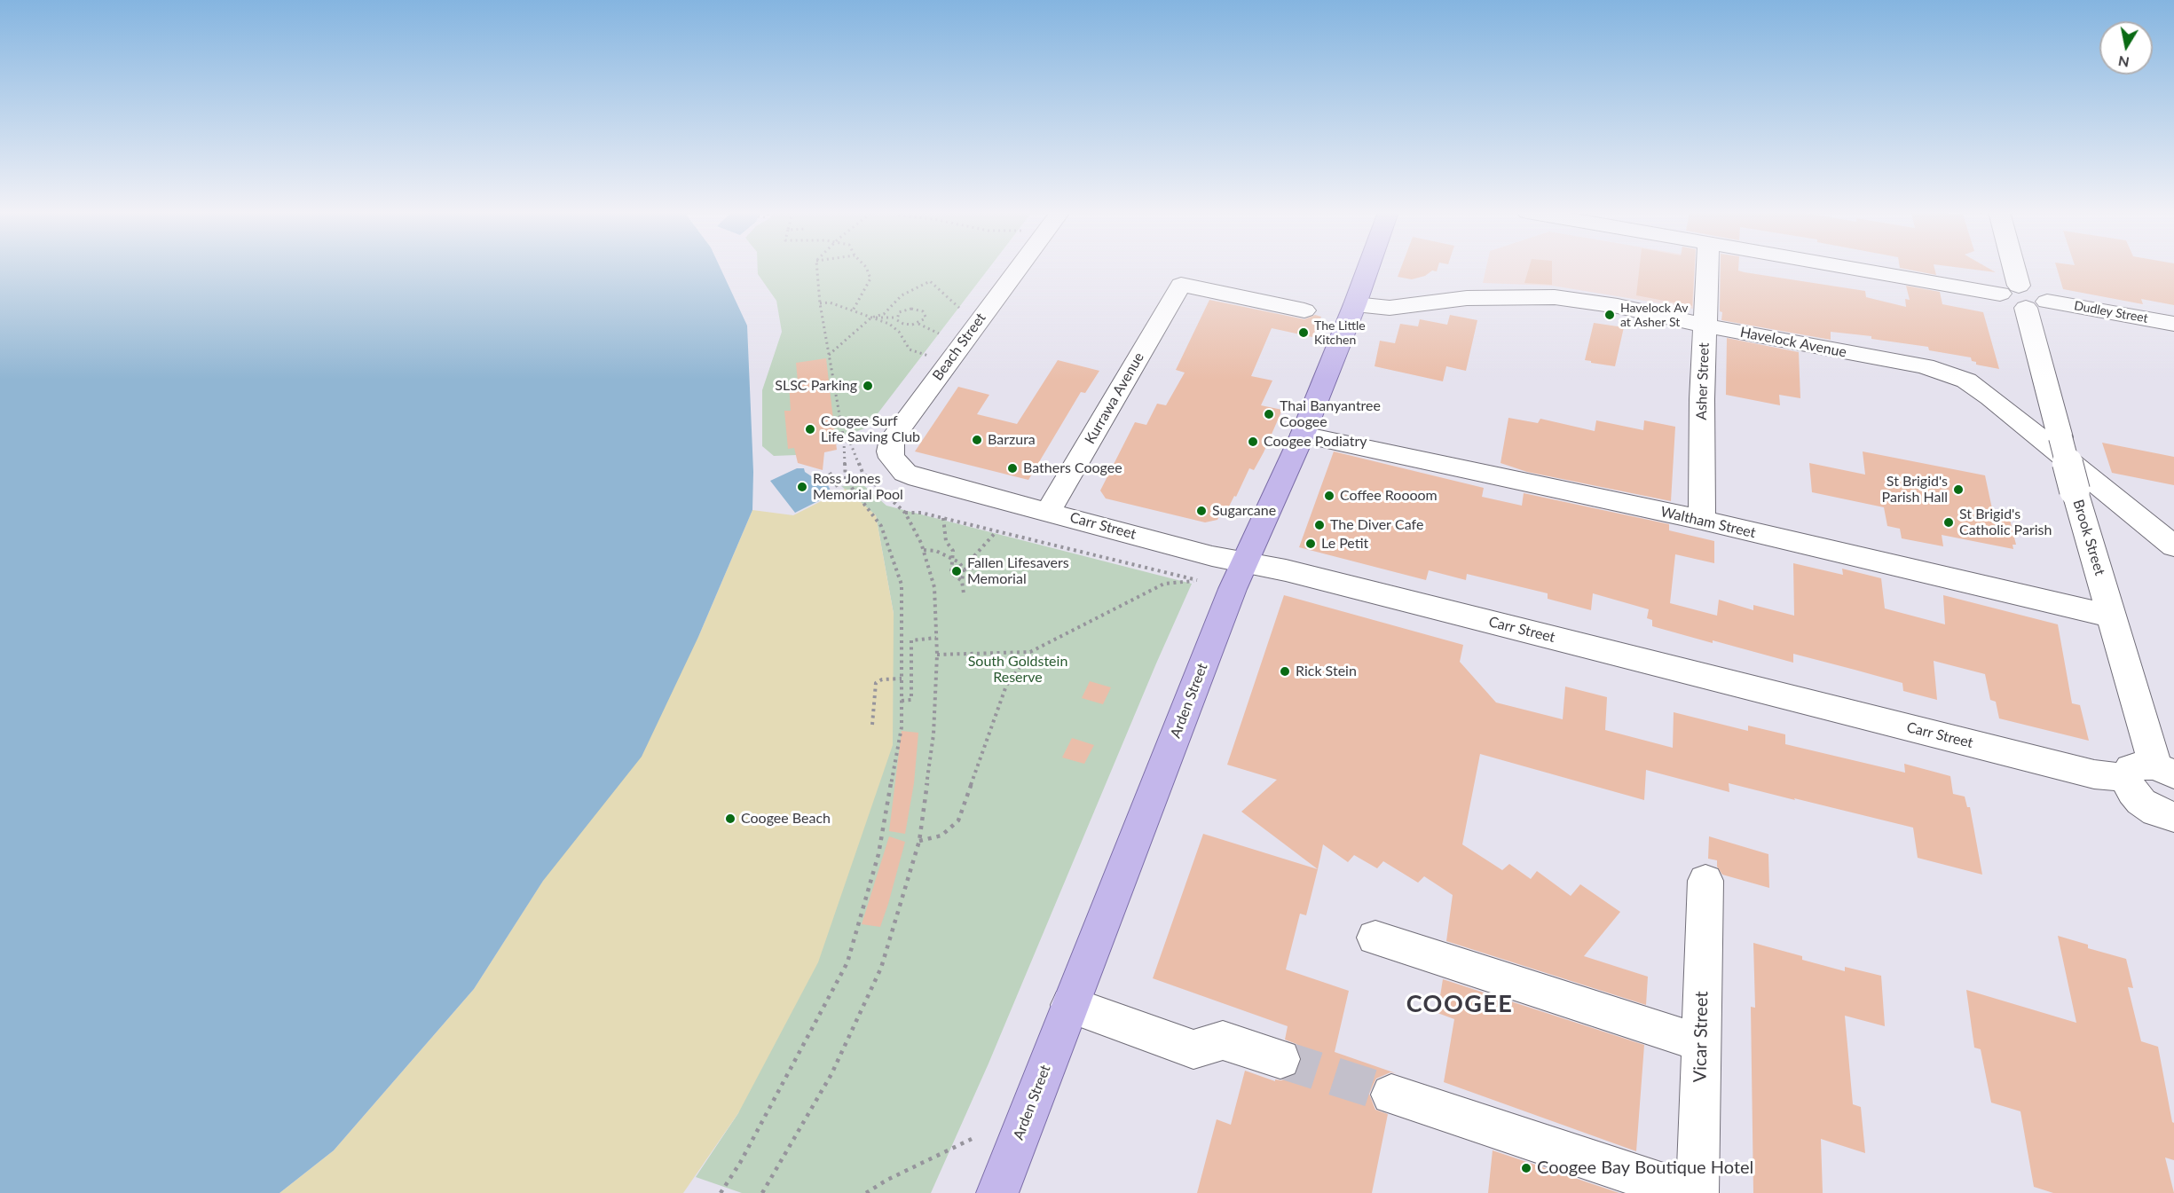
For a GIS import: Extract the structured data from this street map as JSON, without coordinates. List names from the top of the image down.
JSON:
{
  "streets": {
    "main road": ["Arden Street"],
    "street": [
      "Dudley Street",
      "Havelock Avenue",
      "Beach Street",
      "Asher Street",
      "Kurrawa Avenue",
      "Waltham Street",
      "Carr Street",
      "Brook Street",
      "Vicar Street"
    ]
  },
  "crossings": [
    ["Dudley Street", "Brook Street"],
    ["Havelock Avenue", "Asher Street"],
    ["Havelock Avenue", "Arden Street"],
    ["Beach Street", "Carr Street"],
    ["Asher Street", "Waltham Street"],
    ["Kurrawa Avenue", "Carr Street"],
    ["Waltham Street", "Brook Street"],
    ["Waltham Street", "Arden Street"],
    ["Carr Street", "Brook Street"],
    ["Carr Street", "Arden Street"]
  ],
  "districts": ["COOGEE"],
  "parks": ["South Goldstein Reserve"],
  "places": [
    "Havelock Av at Asher St",
    "The Little Kitchen",
    "SLSC Parking",
    "Thai Banyantree Coogee",
    "Coogee Surf Life Saving Club",
    "Barzura",
    "Coogee Podiatry",
    "Bathers Coogee",
    "Ross Jones Memorial Pool",
    "St Brigid's Parish Hall",
    "Coffee Roooom",
    "Sugarcane",
    "St Brigid's Catholic Parish",
    "The Diver Cafe",
    "Le Petit",
    "Fallen Lifesavers Memorial",
    "Rick Stein",
    "Coogee Beach",
    "Coogee Bay Boutique Hotel"
  ],
  "north": "bottom"
}
